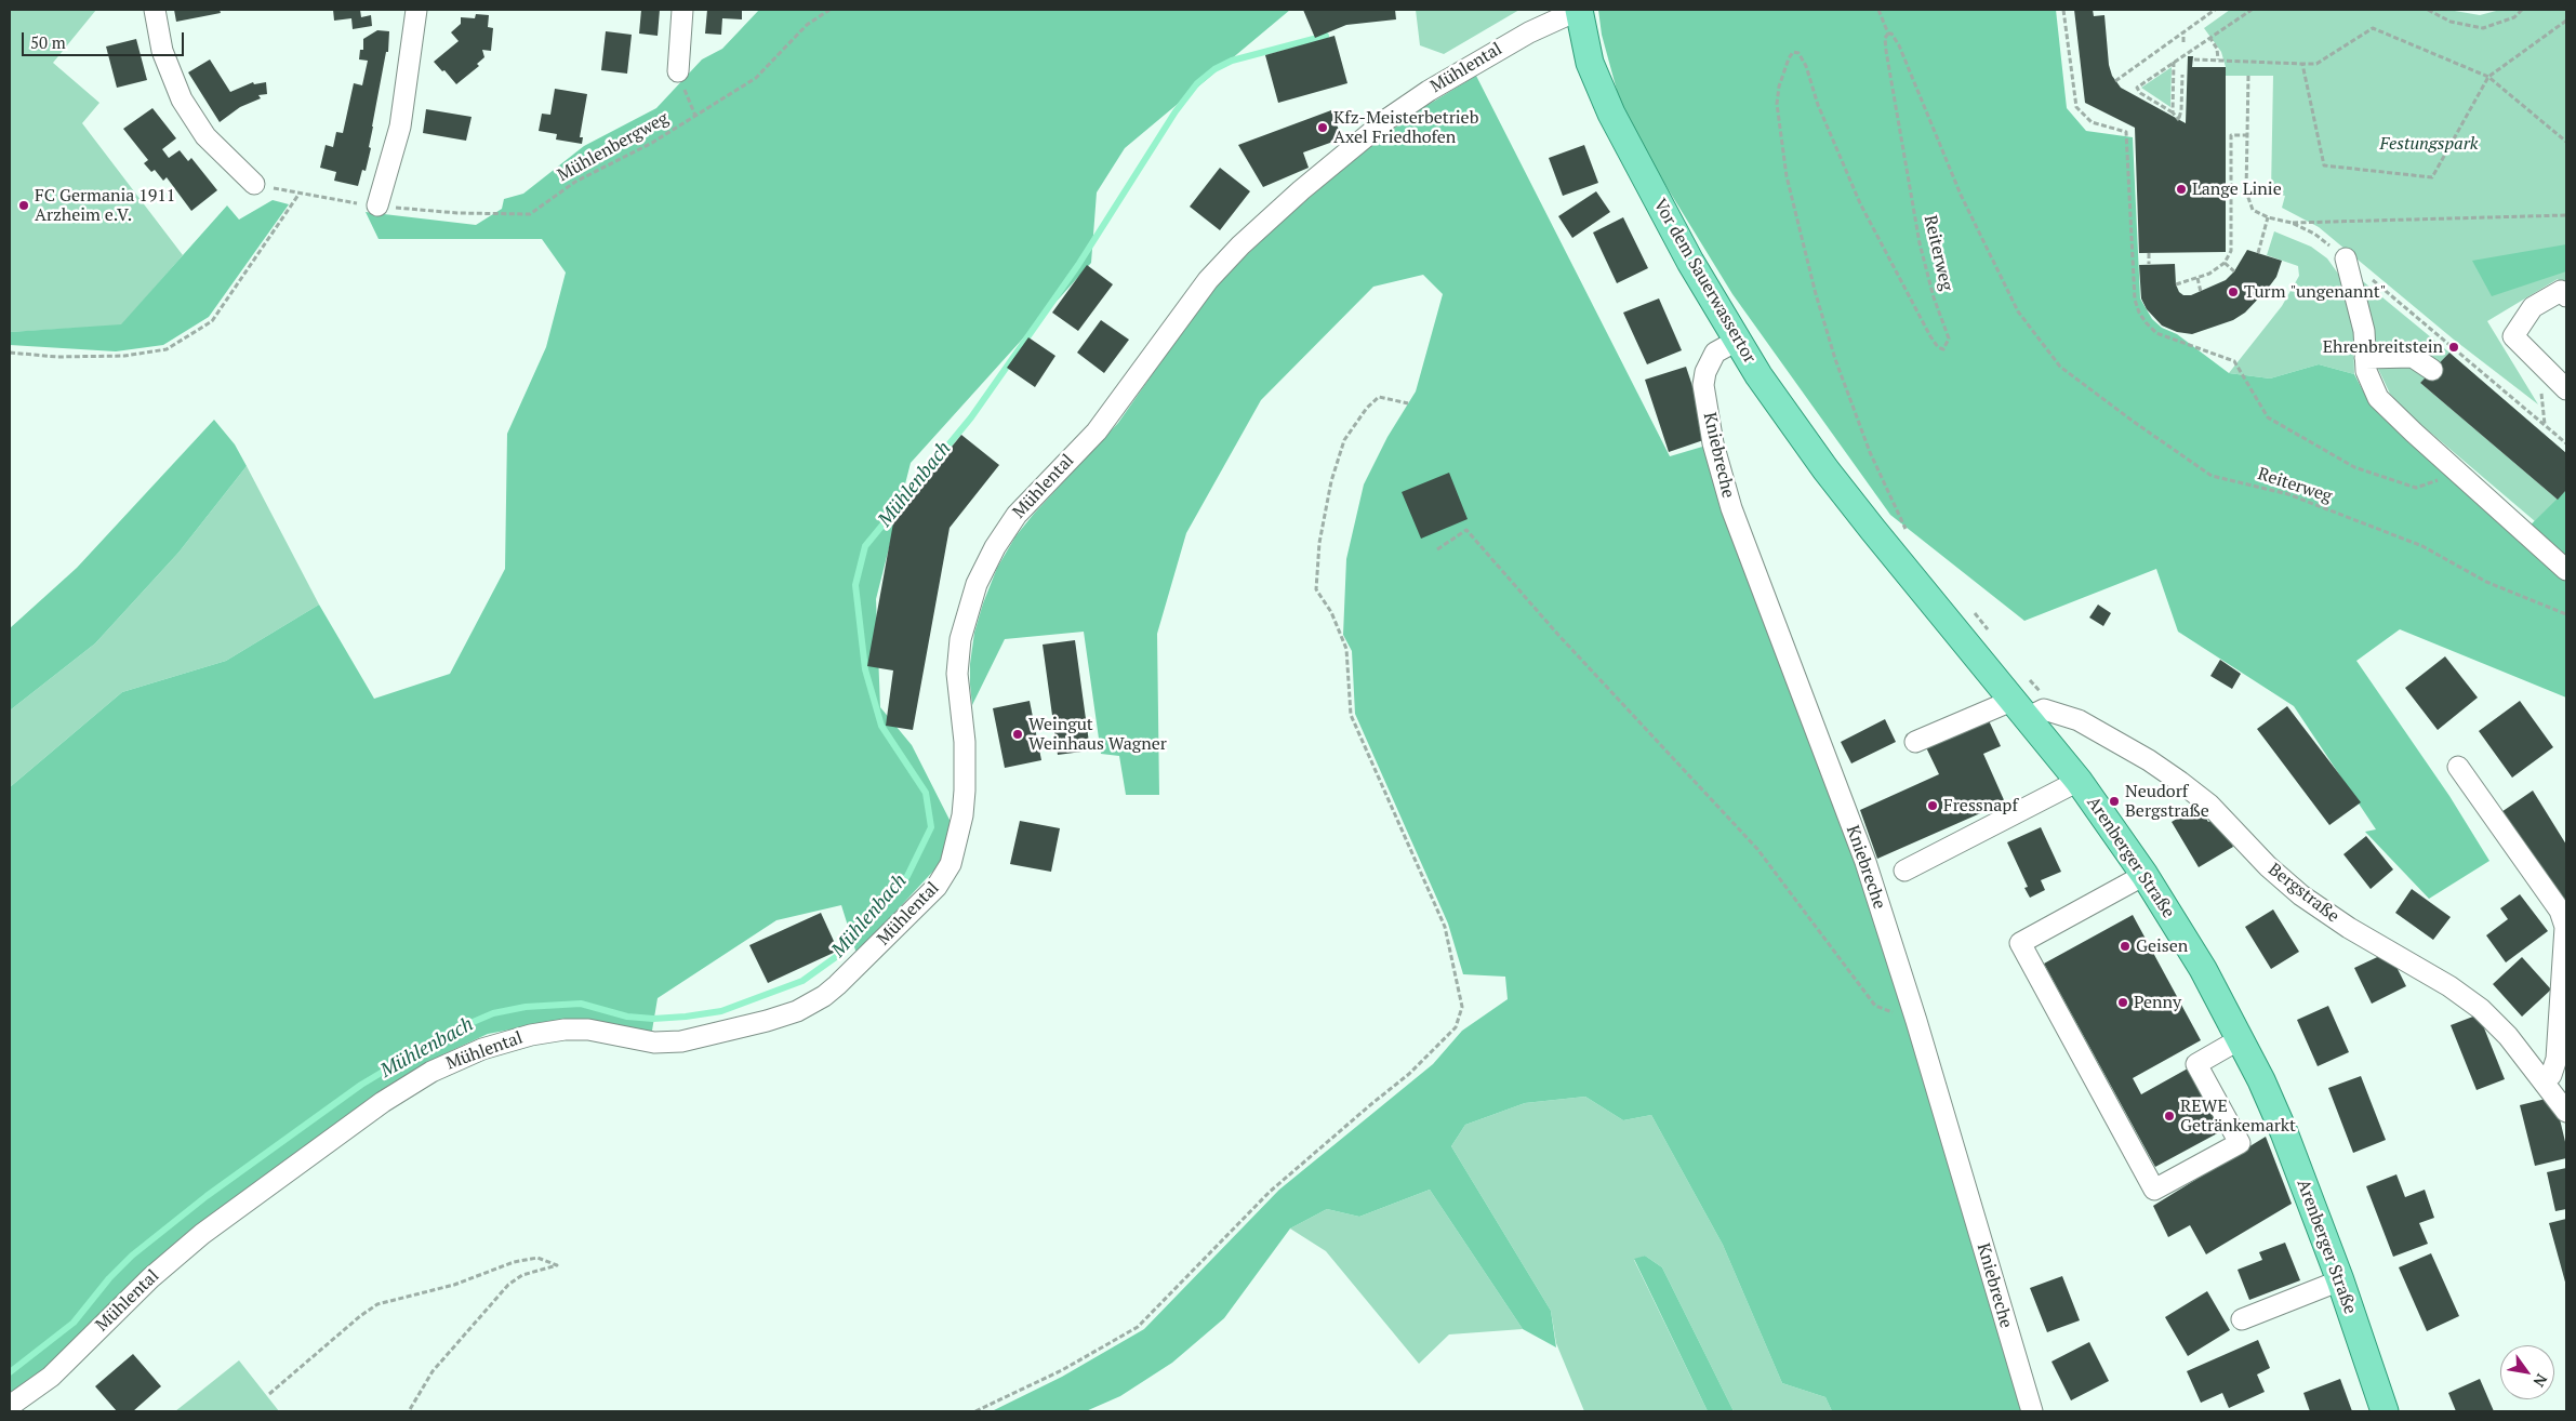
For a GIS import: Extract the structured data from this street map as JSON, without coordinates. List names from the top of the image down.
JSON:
{
  "streets": {
    "main road": ["Vor dem Sauerwassertor", "Arenberger Straße"],
    "street": ["Mühlental", "Kniebreche", "Bergstraße"],
    "path": ["Mühlenbergweg", "Reiterweg"]
  },
  "crossings": [
    ["Mühlental", "Vor dem Sauerwassertor"],
    ["Vor dem Sauerwassertor", "Kniebreche"],
    ["Vor dem Sauerwassertor", "Arenberger Straße"]
  ],
  "water": ["Mühlenbach"],
  "parks": ["Festungspark"],
  "places": [
    "Kfz-Meisterbetrieb Axel Friedhofen",
    "Lange Linie",
    "FC Germania 1911 Arzheim e.V.",
    "Turm \"ungenannt\"",
    "Ehrenbreitstein",
    "Weingut Weinhaus Wagner",
    "Neudorf Bergstraße",
    "Fressnapf",
    "Geisen",
    "Penny",
    "REWE Getränkemarkt"
  ],
  "scale_bar": "50 m",
  "north": "bottom right"
}
